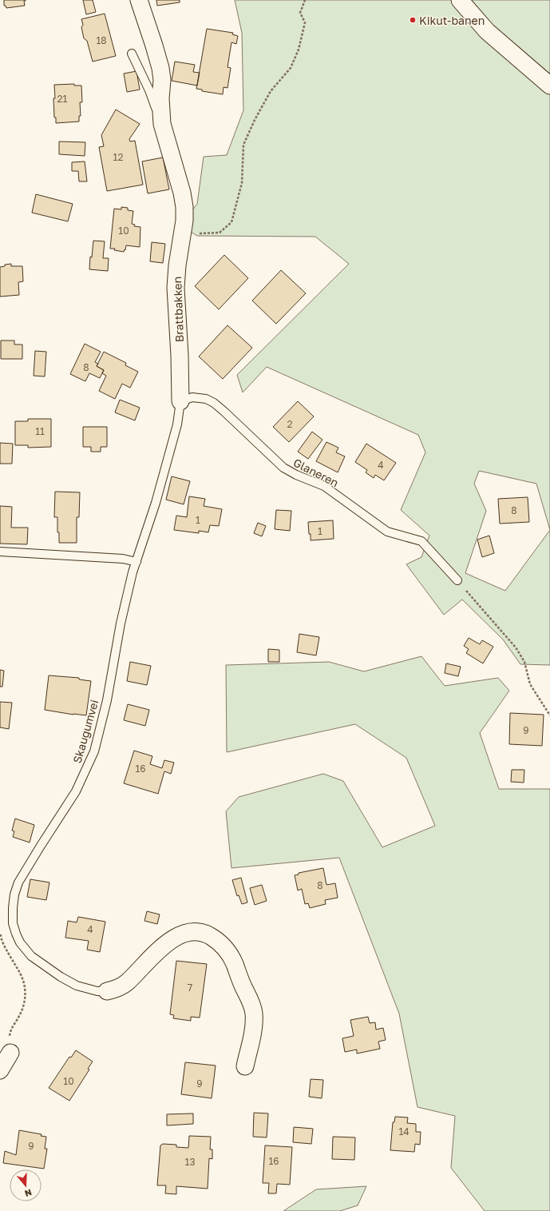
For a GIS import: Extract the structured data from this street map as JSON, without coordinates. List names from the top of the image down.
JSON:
{
  "streets": {
    "street": ["Brattbakken"],
    "lane": ["Glaneren", "Skaugumvei"]
  },
  "crossings": [
    ["Brattbakken", "Glaneren"],
    ["Brattbakken", "Skaugumvei"]
  ],
  "places": ["Kikut-banen"],
  "house_numbers": [
    "18",
    "21",
    "12",
    "10",
    "8",
    "2",
    "11",
    "4",
    "8",
    "1",
    "1",
    "9",
    "16",
    "8",
    "4",
    "7",
    "10",
    "9",
    "14",
    "9",
    "16",
    "13"
  ],
  "north": "bottom"
}
